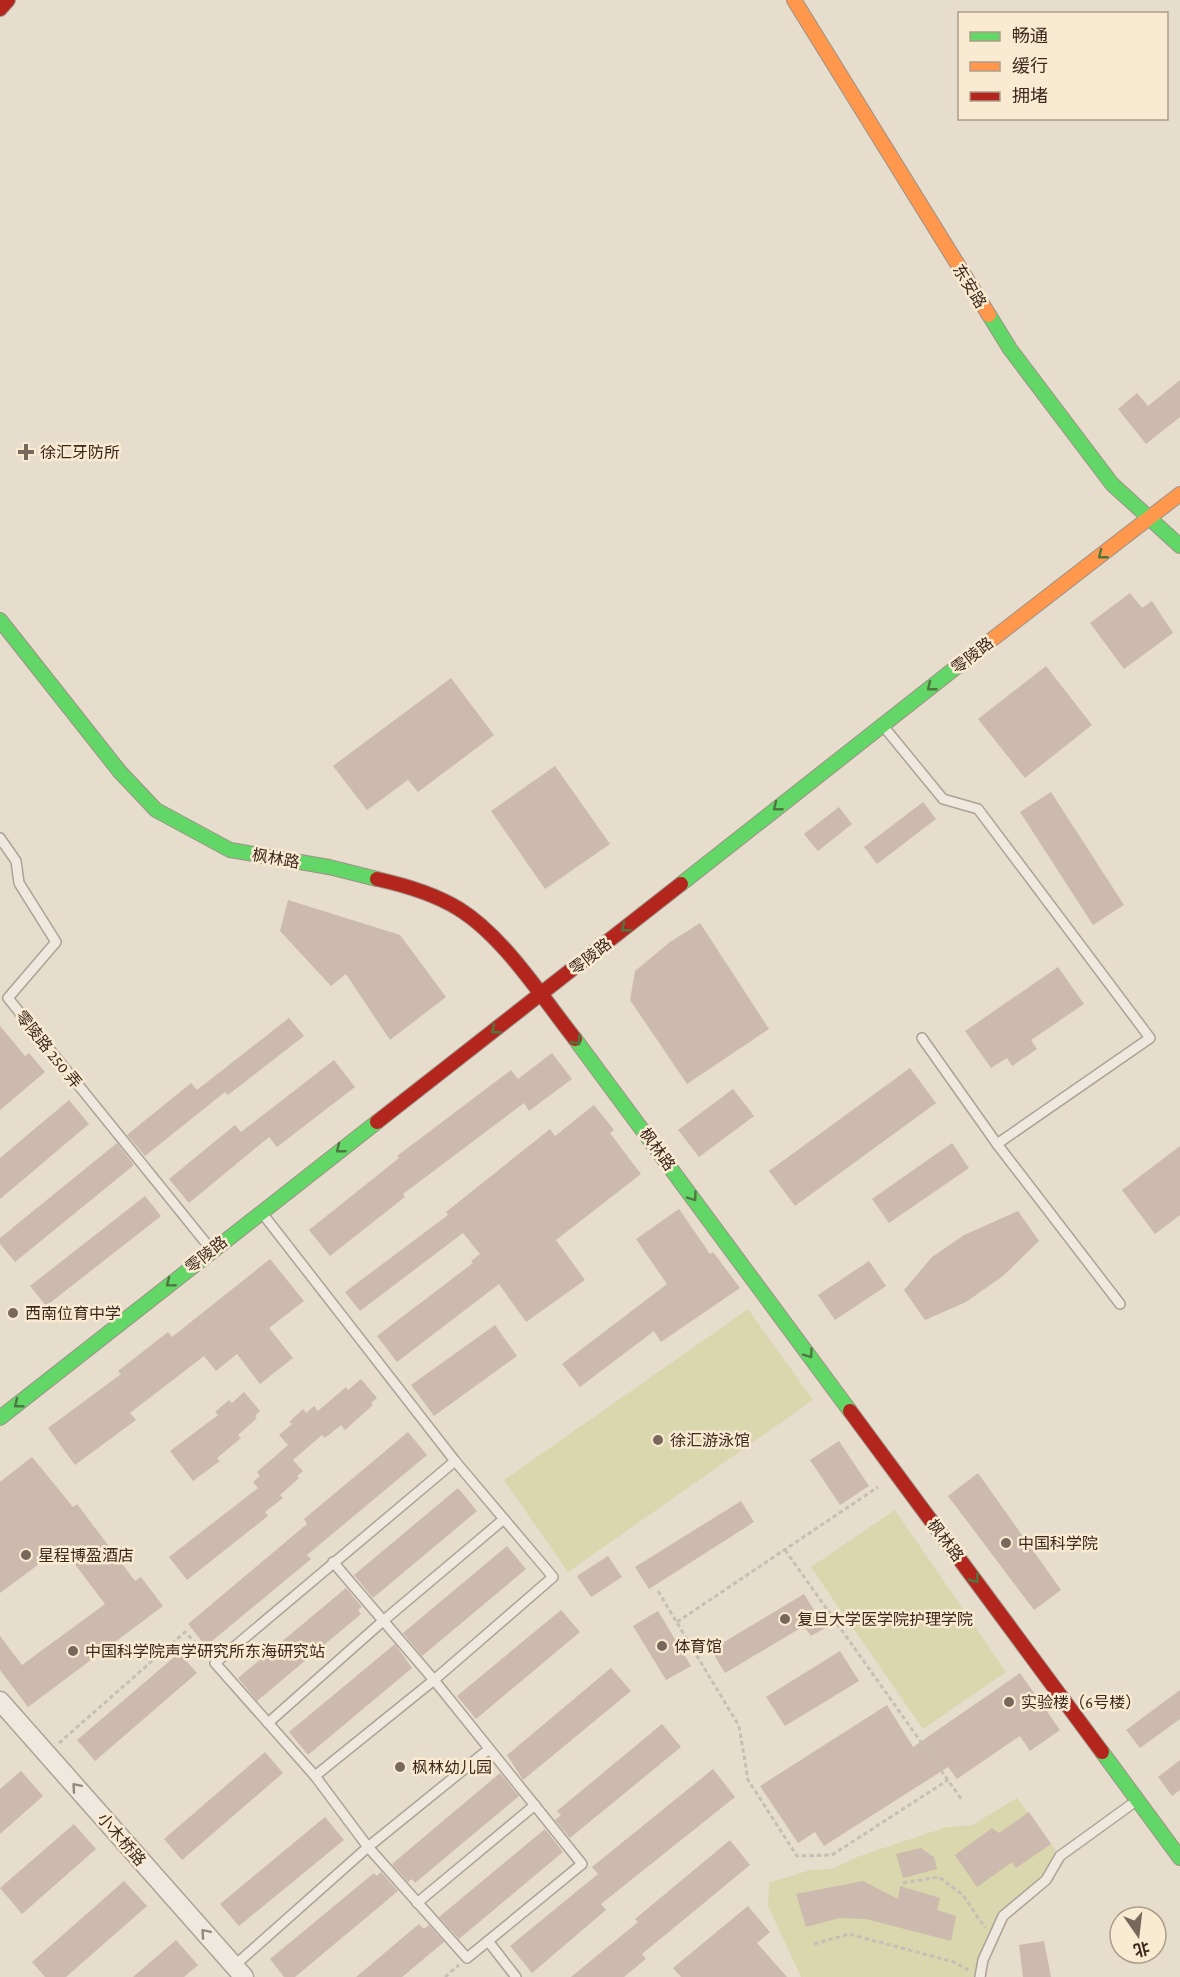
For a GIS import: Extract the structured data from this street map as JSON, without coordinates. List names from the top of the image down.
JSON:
{
  "streets": {
    "street": [
      "东安路",
      "零陵路",
      "枫林路",
      "小木桥路"
    ],
    "lane": ["零陵路 250 弄"]
  },
  "crossings": [
    ["东安路", "零陵路"],
    ["零陵路", "枫林路"],
    ["零陵路", "零陵路 250 弄"]
  ],
  "one_way": ["零陵路", "枫林路", "小木桥路"],
  "places": {
    "health": ["徐汇牙防所"],
    "other": [
      "西南位育中学",
      "徐汇游泳馆",
      "中国科学院",
      "星程博盈酒店",
      "复旦大学医学院护理学院",
      "体育馆",
      "中国科学院声学研究所东海研究站",
      "实验楼（6号楼）",
      "枫林幼儿园"
    ]
  },
  "legend": ["畅通", "缓行", "拥堵"],
  "north": "bottom"
}
